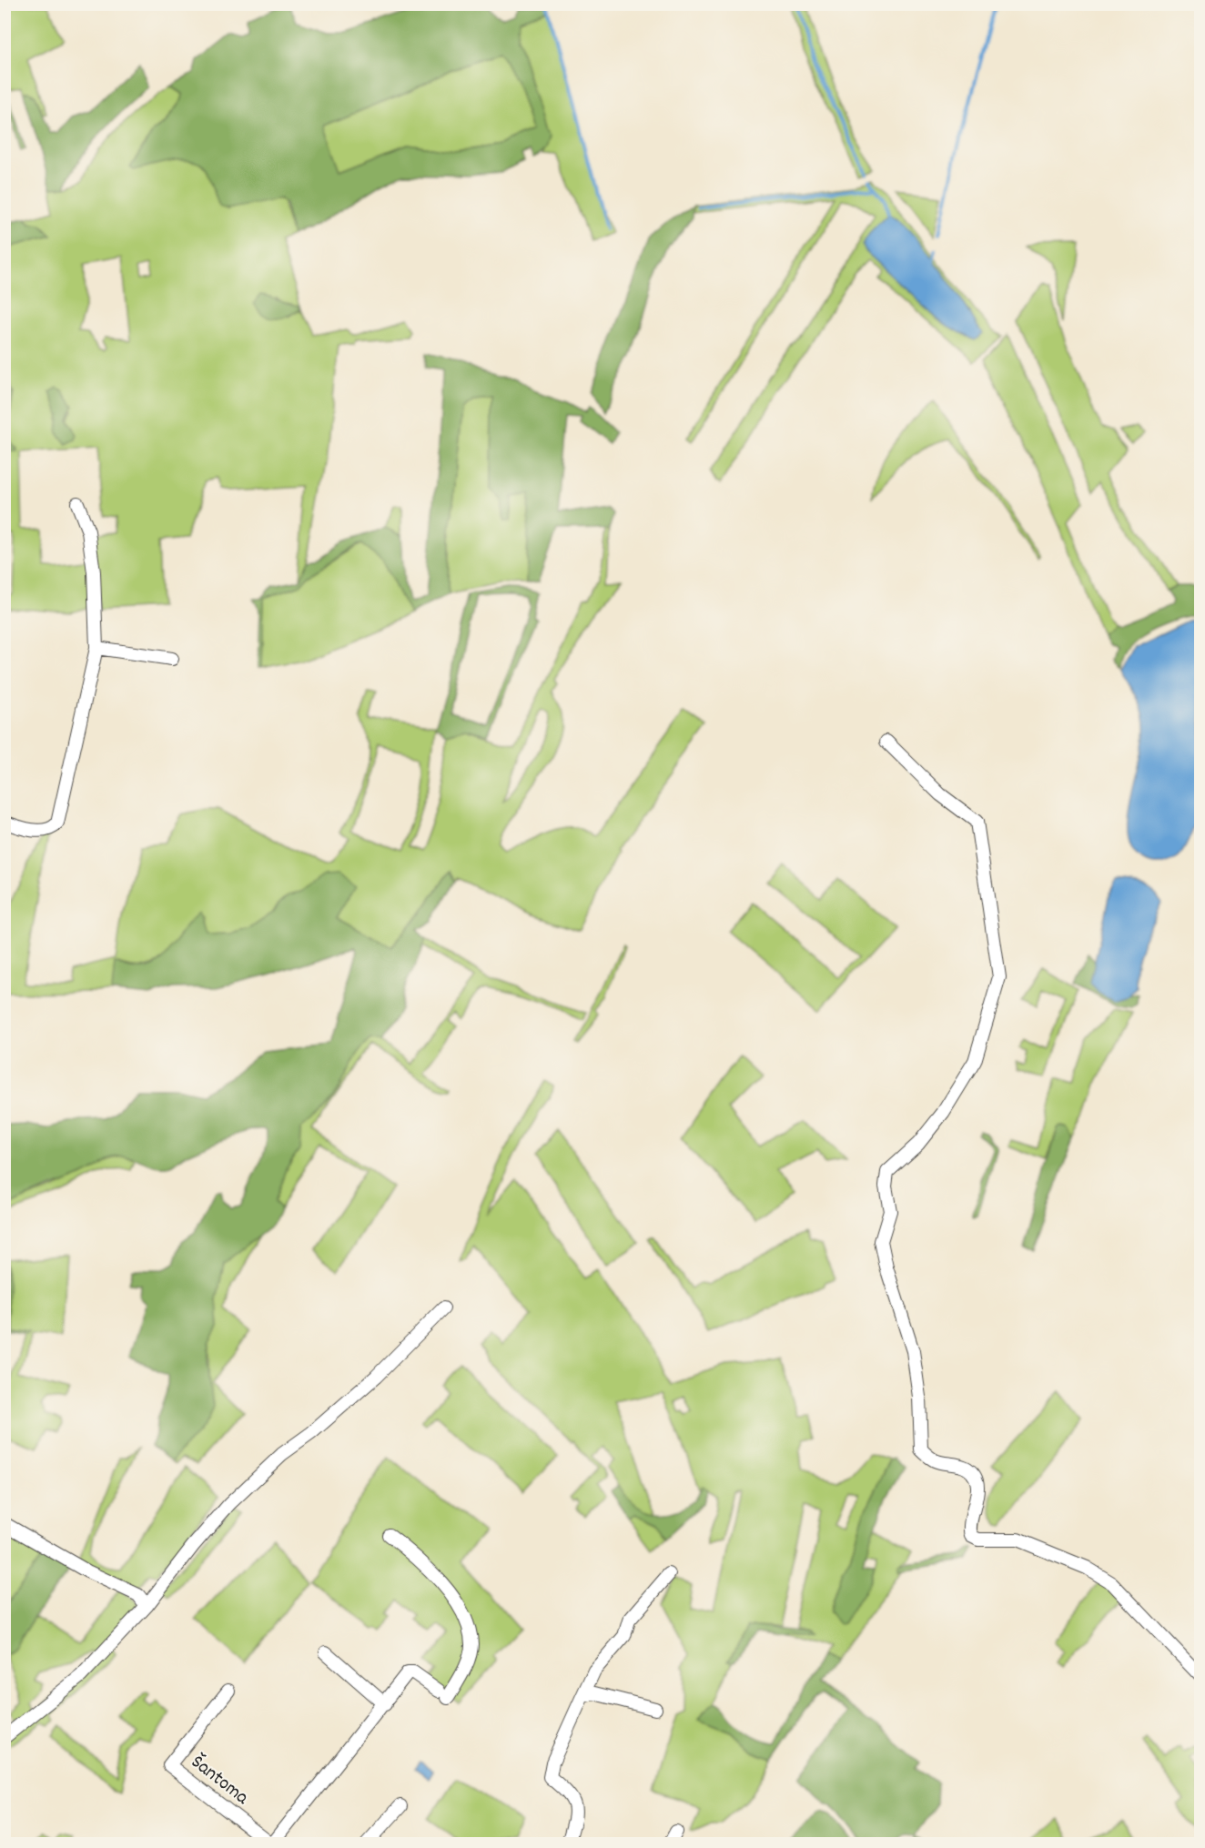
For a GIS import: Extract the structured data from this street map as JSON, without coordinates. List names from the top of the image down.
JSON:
{
  "streets": {
    "street": ["Šantoma"]
  }
}
